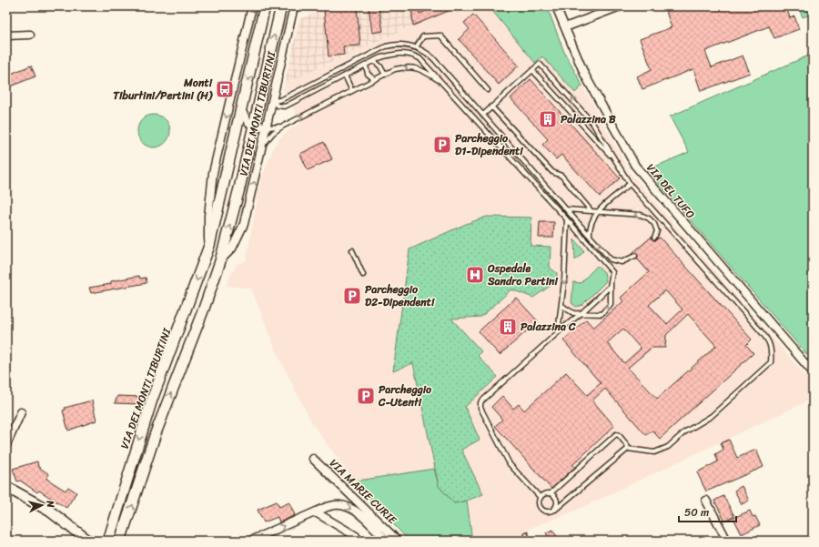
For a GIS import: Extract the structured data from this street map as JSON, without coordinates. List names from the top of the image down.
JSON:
{
  "streets": {
    "main road": ["VIA DEI MONTI TIBURTINI"],
    "street": ["VIA DEL TUFO", "VIA MARIE CURIE"]
  },
  "places": {
    "bus stop": ["Monti Tiburtini/Pertini (H)"],
    "building": ["Palazzina B", "Palazzina C"],
    "parking": ["Parcheggio D1-Dipendenti", "Parcheggio D2-Dipendenti", "Parcheggio C-Utenti"],
    "hospital": ["Ospedale Sandro Pertini"]
  },
  "scale_bar": "50 m",
  "north": "right"
}
